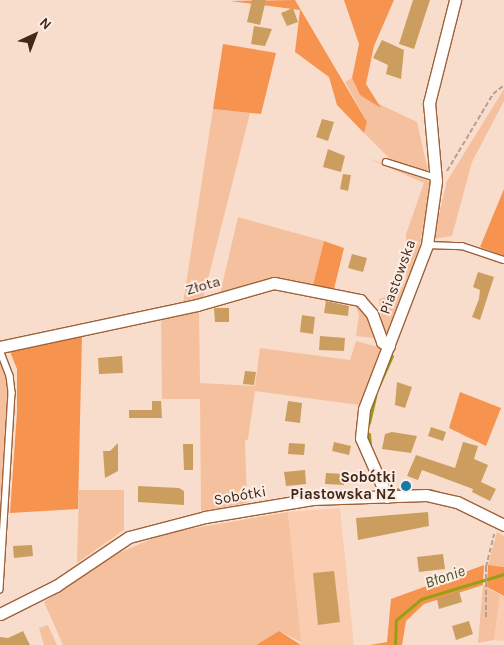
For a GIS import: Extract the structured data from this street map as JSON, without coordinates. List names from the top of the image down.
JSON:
{
  "streets": {
    "street": ["Piastowska", "Złota", "Sobótki"]
  },
  "crossings": [
    ["Piastowska", "Złota"],
    ["Piastowska", "Sobótki"]
  ],
  "water": ["Błonie"],
  "places": ["Sobótki Piastowska NŻ"],
  "north": "top right"
}
